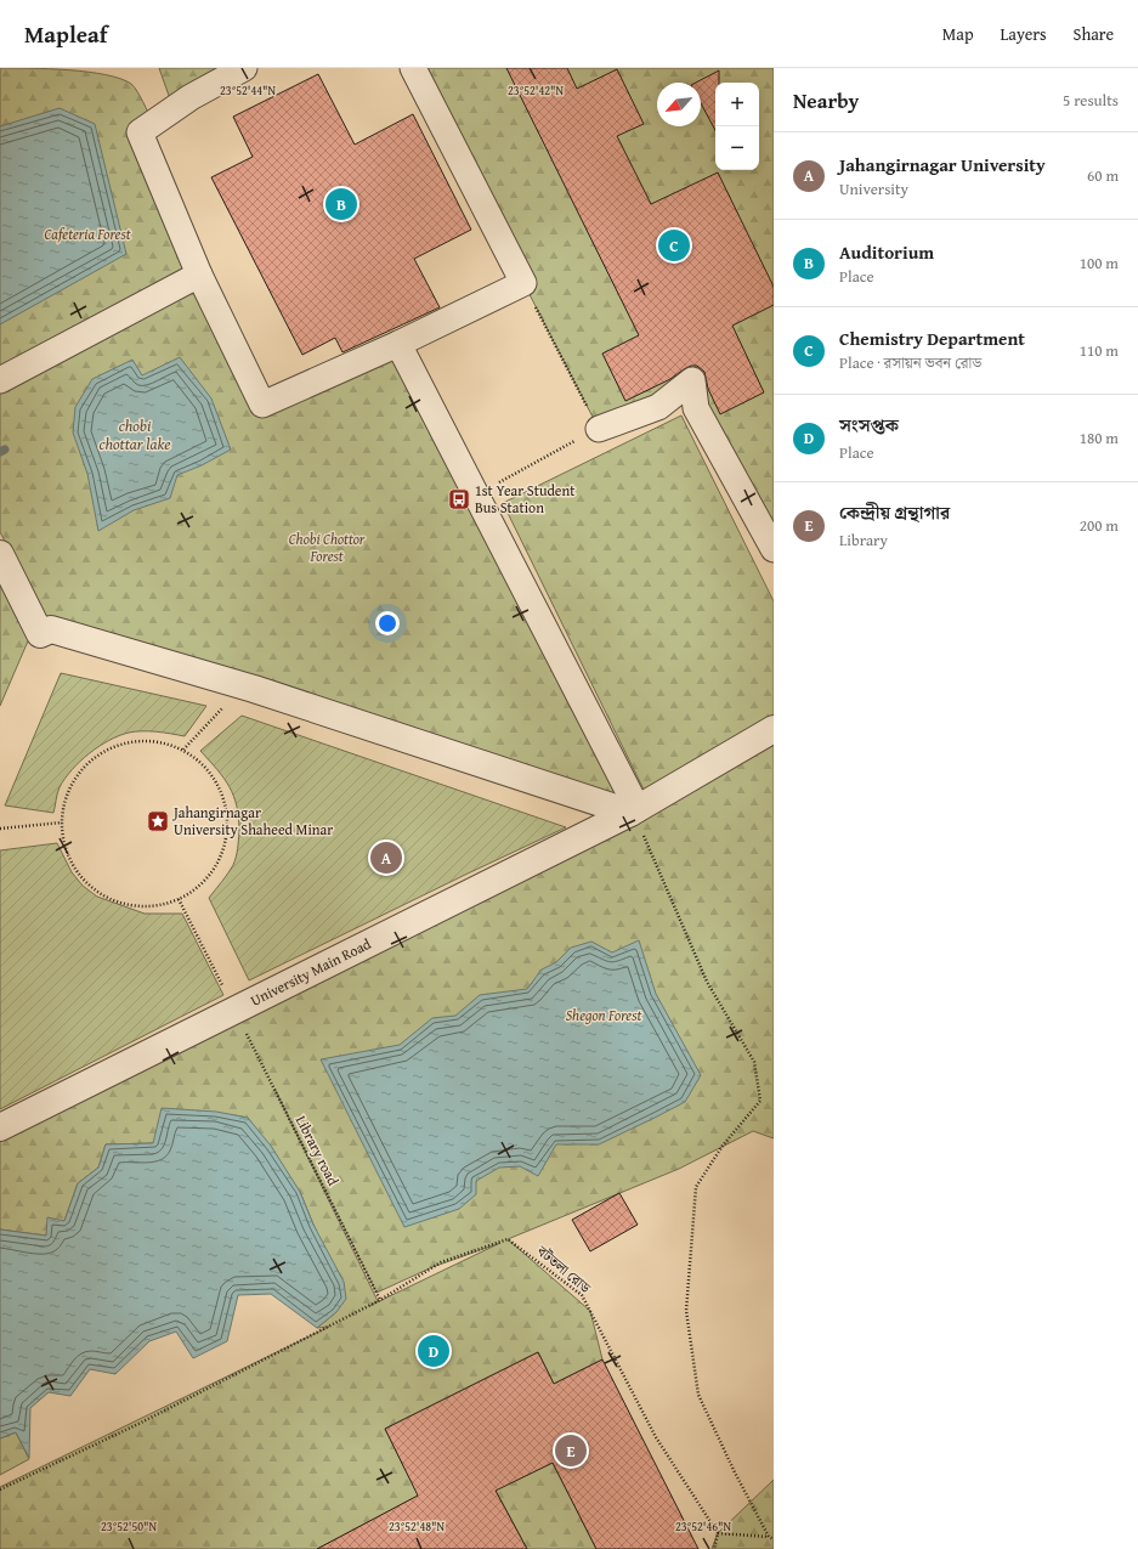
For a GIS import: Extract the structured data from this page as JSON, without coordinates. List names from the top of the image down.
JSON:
{
  "streets": {
    "street": ["University Main Road"],
    "path": ["Library road", "বটতলা রোড"]
  },
  "crossings": [
    ["University Main Road", "Library road"],
    ["Library road", "বটতলা রোড"]
  ],
  "water": ["chobi chottar lake"],
  "parks": ["Cafeteria Forest", "Chobi Chottor Forest", "Shegon Forest"],
  "places": {
    "bus stop": ["1st Year Student Bus Station"],
    "place": ["Jahangirnagar University Shaheed Minar"]
  },
  "north": "bottom left",
  "page": {
    "header": "Mapleaf",
    "nav": ["Map", "Layers", "Share"],
    "heading": ["Nearby", "5 results"],
    "map_buttons": ["+", "−"],
    "list": [
      {
        "mark": "A",
        "name": "Jahangirnagar University",
        "note": "University",
        "value": "60 m"
      },
      {
        "mark": "B",
        "name": "Auditorium",
        "note": "Place",
        "value": "100 m"
      },
      {
        "mark": "C",
        "name": "Chemistry Department",
        "note": "Place · রসায়ন ভবন রোড",
        "value": "110 m"
      },
      {
        "mark": "D",
        "name": "সংসপ্তক",
        "note": "Place",
        "value": "180 m"
      },
      {
        "mark": "E",
        "name": "কেন্দ্রীয় গ্রন্থাগার",
        "note": "Library",
        "value": "200 m"
      }
    ],
    "pins": [
      "B",
      "C",
      "A",
      "D",
      "E"
    ]
  },
  "coordinates": [
    "23°52'44\"N",
    "23°52'42\"N",
    "23°52'50\"N",
    "23°52'48\"N",
    "23°52'46\"N"
  ]
}
